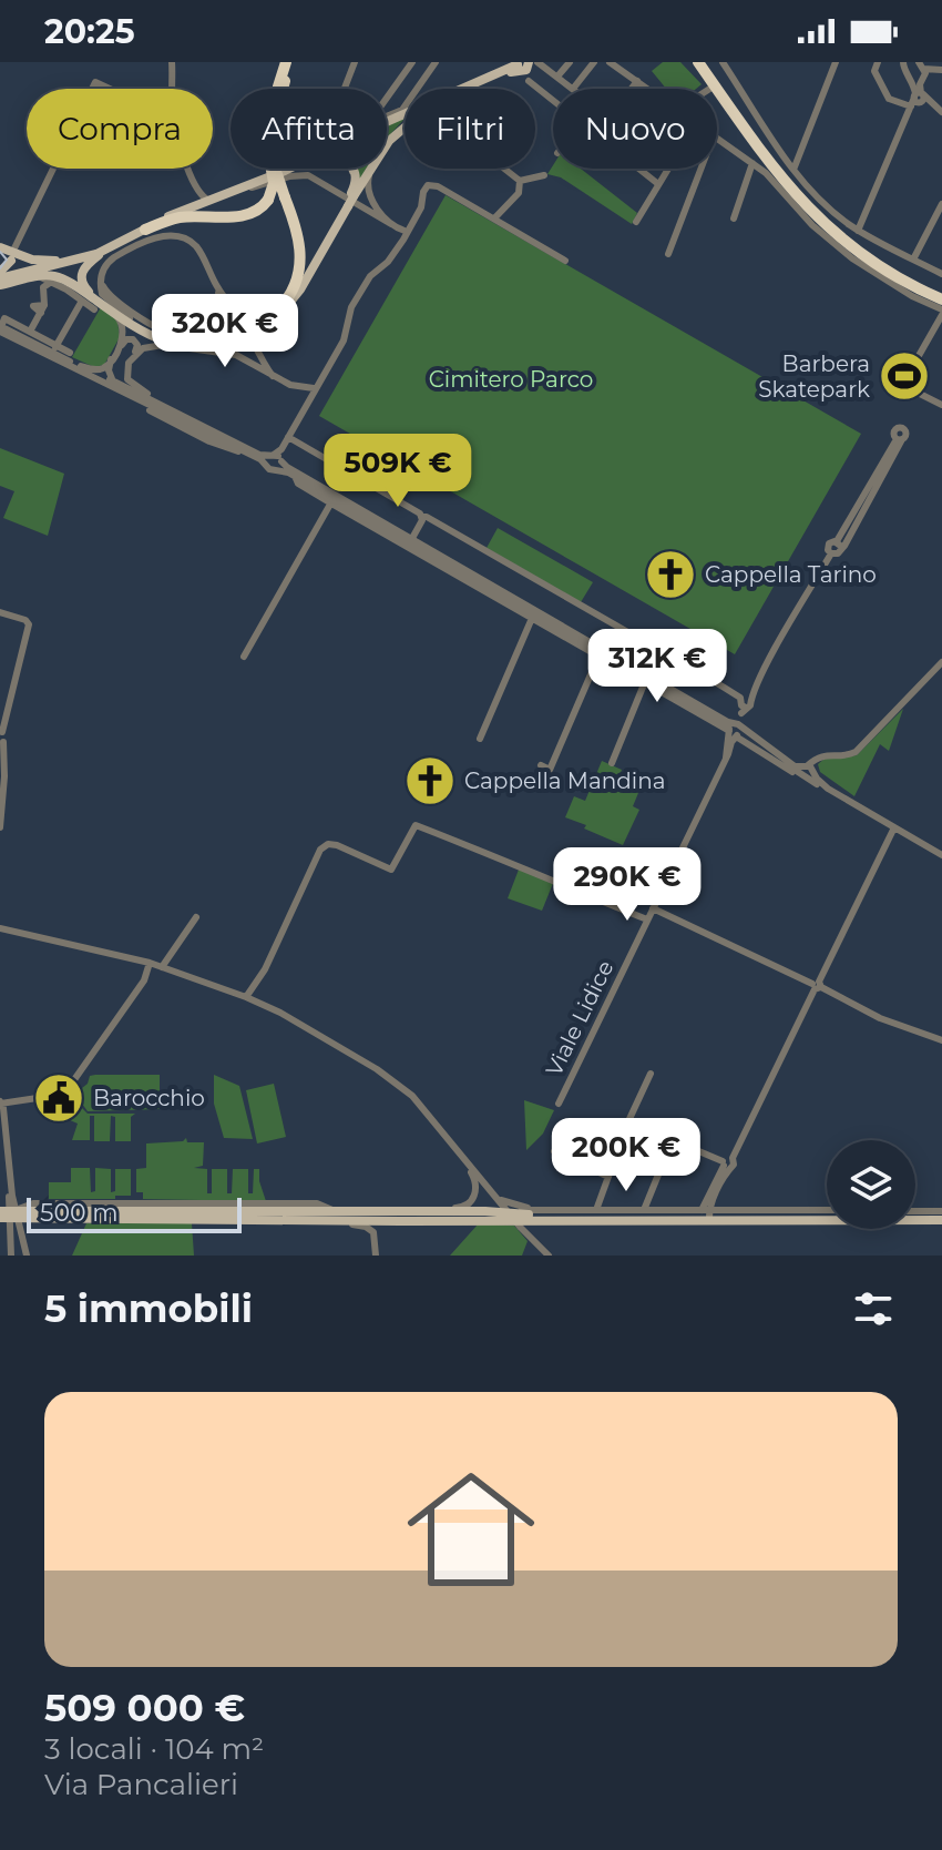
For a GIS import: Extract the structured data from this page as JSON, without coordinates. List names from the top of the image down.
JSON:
{
  "streets": {
    "street": ["Viale Lidice"]
  },
  "parks": ["Cimitero Parco"],
  "places": {
    "sports": ["Barbera Skatepark"],
    "church": ["Cappella Tarino", "Cappella Mandina"],
    "public building": ["Barocchio"]
  },
  "scale_bar": "500 m",
  "page": {
    "status": "20:25",
    "chip": [
      "Compra",
      "Affitta",
      "Filtri",
      "Nuovo"
    ],
    "price": [
      "320K €",
      "509K €",
      "312K €",
      "290K €",
      "200K €"
    ],
    "scale": "500 m",
    "heading": "5 immobili",
    "list": [
      {
        "name": "509 000 €",
        "note": "3 locali · 104 m² · Via Pancalieri"
      }
    ]
  }
}
